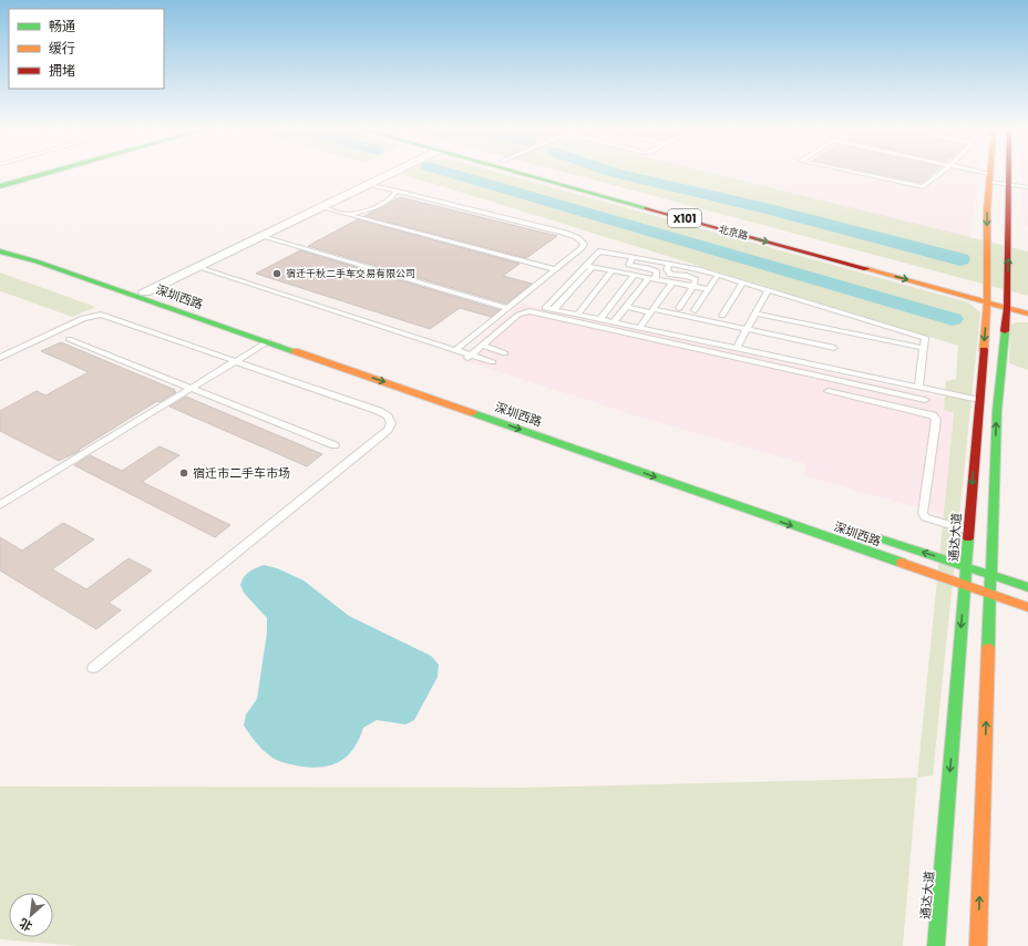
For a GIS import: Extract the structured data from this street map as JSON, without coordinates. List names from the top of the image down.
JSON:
{
  "streets": {
    "main road": [
      "X101",
      "北京路",
      "深圳西路",
      "通达大道"
    ]
  },
  "crossings": [
    ["北京路", "通达大道"],
    ["深圳西路", "通达大道"]
  ],
  "places": ["宿迁千秋二手车交易有限公司", "宿迁市二手车市场"],
  "legend": ["畅通", "缓行", "拥堵"],
  "north": "bottom left"
}
